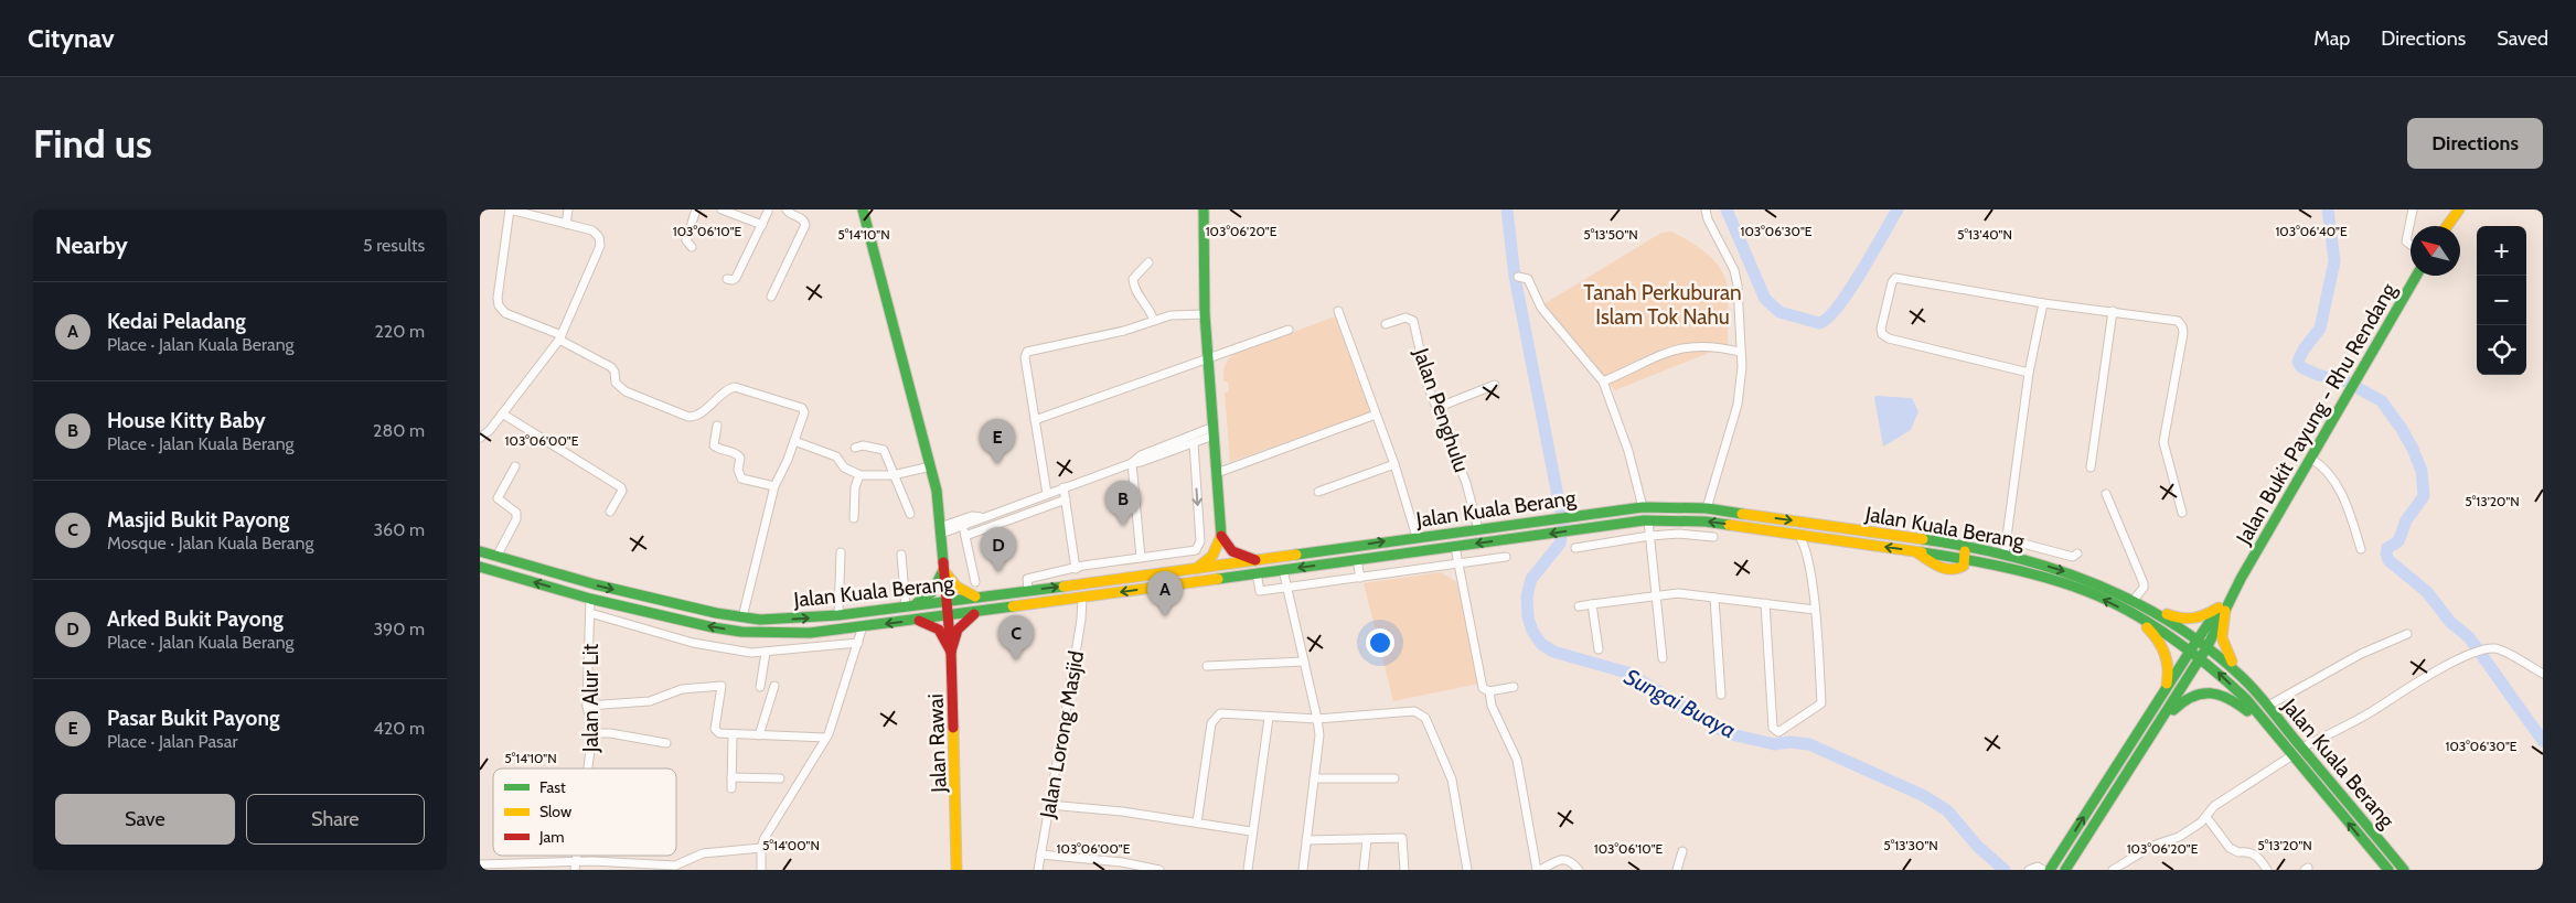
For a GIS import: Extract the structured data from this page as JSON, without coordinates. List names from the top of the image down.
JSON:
{
  "streets": {
    "main road": ["Jalan Bukit Payung - Rhu Rendang", "Jalan Kuala Berang", "Jalan Rawai"],
    "street": ["Jalan Penghulu", "Jalan Alur Lit", "Jalan Lorong Masjid"]
  },
  "crossings": [
    ["Jalan Penghulu", "Jalan Kuala Berang"],
    ["Jalan Kuala Berang", "Jalan Alur Lit"],
    ["Jalan Kuala Berang", "Jalan Lorong Masjid"],
    ["Jalan Kuala Berang", "Jalan Rawai"]
  ],
  "water": ["Sungai Buaya"],
  "parks": ["Tanah Perkuburan Islam Tok Nahu"],
  "legend": ["Fast", "Slow", "Jam"],
  "north": "top left",
  "page": {
    "header": "Citynav",
    "nav": ["Map", "Directions", "Saved"],
    "buttons": [
      "Directions",
      ["Save", "Share"]
    ],
    "title": "Find us",
    "heading": ["Nearby", "5 results"],
    "map_buttons": ["+", "−"],
    "list": [
      {
        "mark": "A",
        "name": "Kedai Peladang",
        "note": "Place · Jalan Kuala Berang",
        "value": "220 m"
      },
      {
        "mark": "B",
        "name": "House Kitty Baby",
        "note": "Place · Jalan Kuala Berang",
        "value": "280 m"
      },
      {
        "mark": "C",
        "name": "Masjid Bukit Payong",
        "note": "Mosque · Jalan Kuala Berang",
        "value": "360 m"
      },
      {
        "mark": "D",
        "name": "Arked Bukit Payong",
        "note": "Place · Jalan Kuala Berang",
        "value": "390 m"
      },
      {
        "mark": "E",
        "name": "Pasar Bukit Payong",
        "note": "Place · Jalan Pasar",
        "value": "420 m"
      }
    ],
    "pins": [
      "E",
      "B",
      "D",
      "A",
      "C"
    ]
  },
  "coordinates": [
    "103°06'10\"E",
    "103°06'20\"E",
    "103°06'30\"E",
    "103°06'40\"E",
    "5°14'10\"N",
    "5°13'50\"N",
    "5°13'40\"N",
    "103°06'00\"E",
    "5°13'20\"N",
    "5°14'00\"N",
    "5°13'30\"N"
  ]
}
